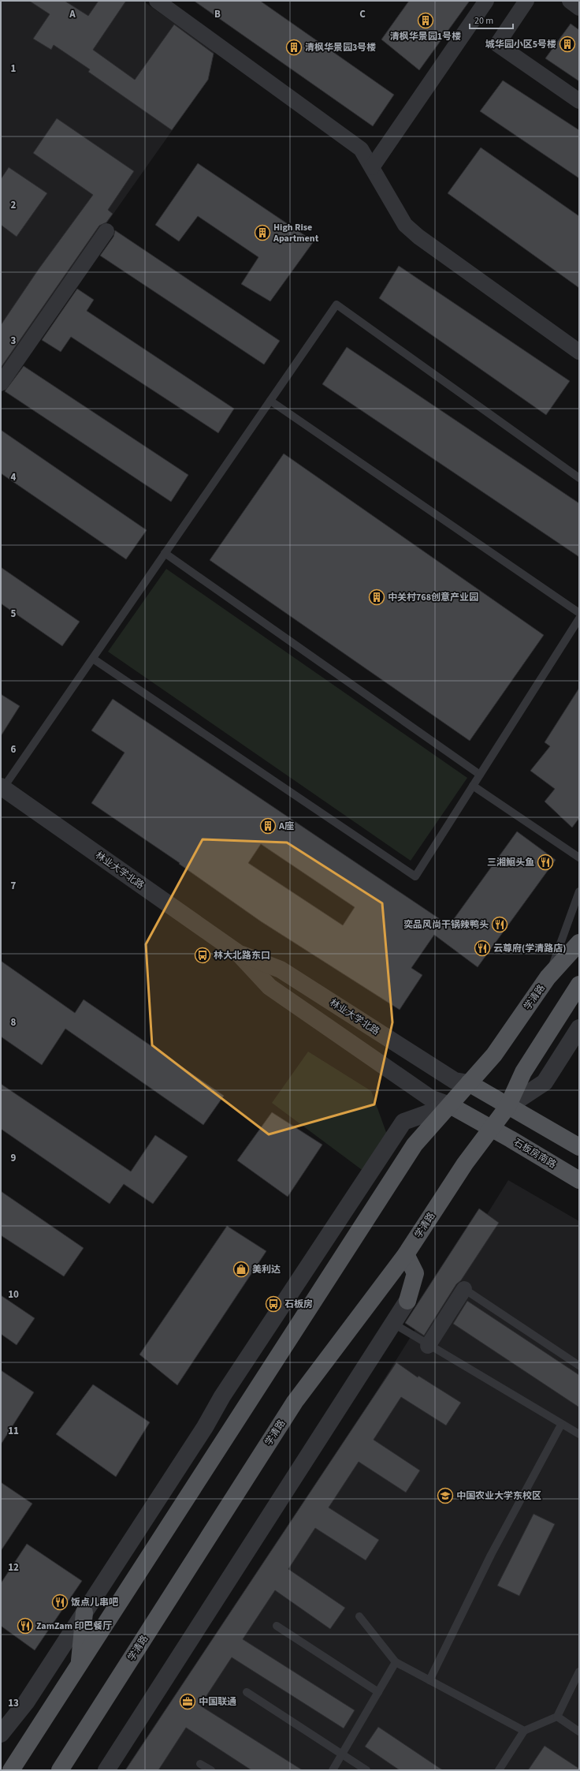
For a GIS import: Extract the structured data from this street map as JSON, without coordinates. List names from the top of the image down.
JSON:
{
  "streets": {
    "main road": ["学清路", "石板房南路"],
    "street": ["林业大学北路"]
  },
  "crossings": [
    ["林业大学北路", "学清路"],
    ["林业大学北路", "石板房南路"],
    ["学清路", "石板房南路"]
  ],
  "places": {
    "building": [
      "清枫华景园1号楼",
      "城华园小区5号楼",
      "清枫华景园3号楼",
      "High Rise Apartment",
      "中关村768创意产业园",
      "A座"
    ],
    "restaurant": [
      "三湘鮰头鱼",
      "奕品风尚干锅辣鸭头",
      "云尊府(学清路店)",
      "饭点儿串吧",
      "ZamZam 印巴餐厅"
    ],
    "bus stop": ["林大北路东口", "石板房"],
    "shop": ["美利达"],
    "school or university": ["中国农业大学东校区"],
    "office": ["中国联通"]
  },
  "scale_bar": "20 m",
  "grid": {
    "columns": ["A", "B", "C"],
    "rows": [
      "1",
      "2",
      "3",
      "4",
      "5",
      "6",
      "7",
      "8",
      "9",
      "10",
      "11",
      "12",
      "13"
    ]
  }
}
